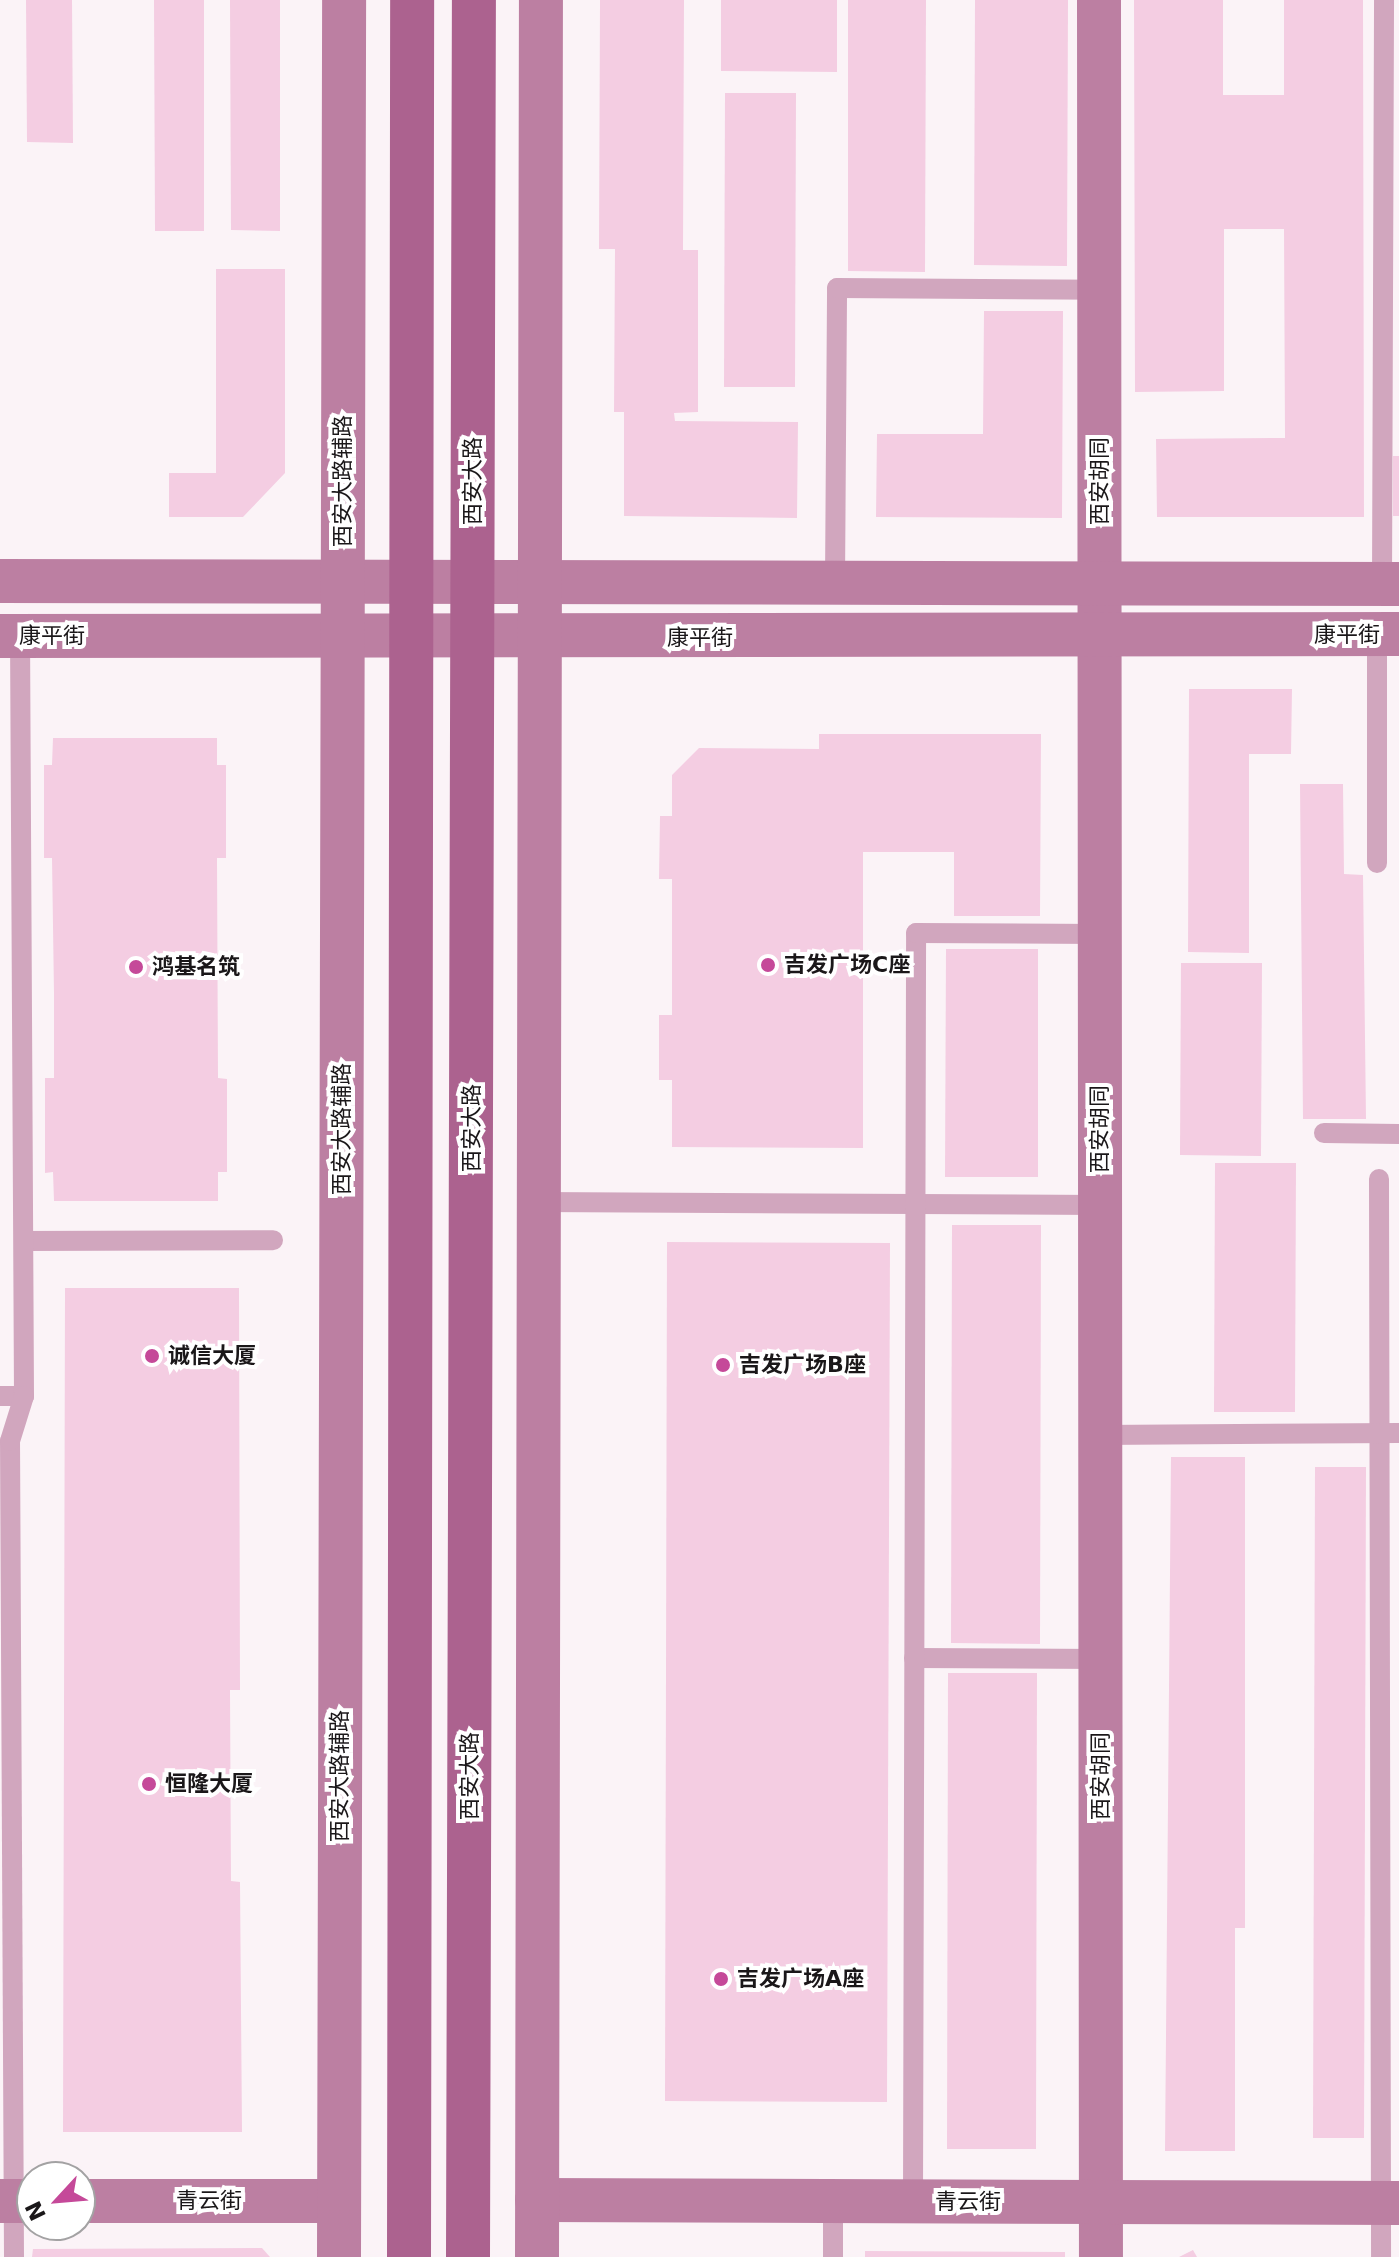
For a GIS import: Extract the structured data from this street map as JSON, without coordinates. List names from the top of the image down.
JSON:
{
  "streets": {
    "main road": ["西安大路"],
    "street": [
      "西安大路辅路",
      "西安胡同",
      "康平街",
      "青云街"
    ]
  },
  "crossings": [
    ["西安大路辅路", "康平街"],
    ["西安大路辅路", "青云街"],
    ["西安大路", "康平街"],
    ["西安胡同", "康平街"],
    ["西安胡同", "青云街"]
  ],
  "places": [
    "吉发广场C座",
    "鸿基名筑",
    "诚信大厦",
    "吉发广场B座",
    "恒隆大厦",
    "吉发广场A座"
  ],
  "north": "bottom left"
}
